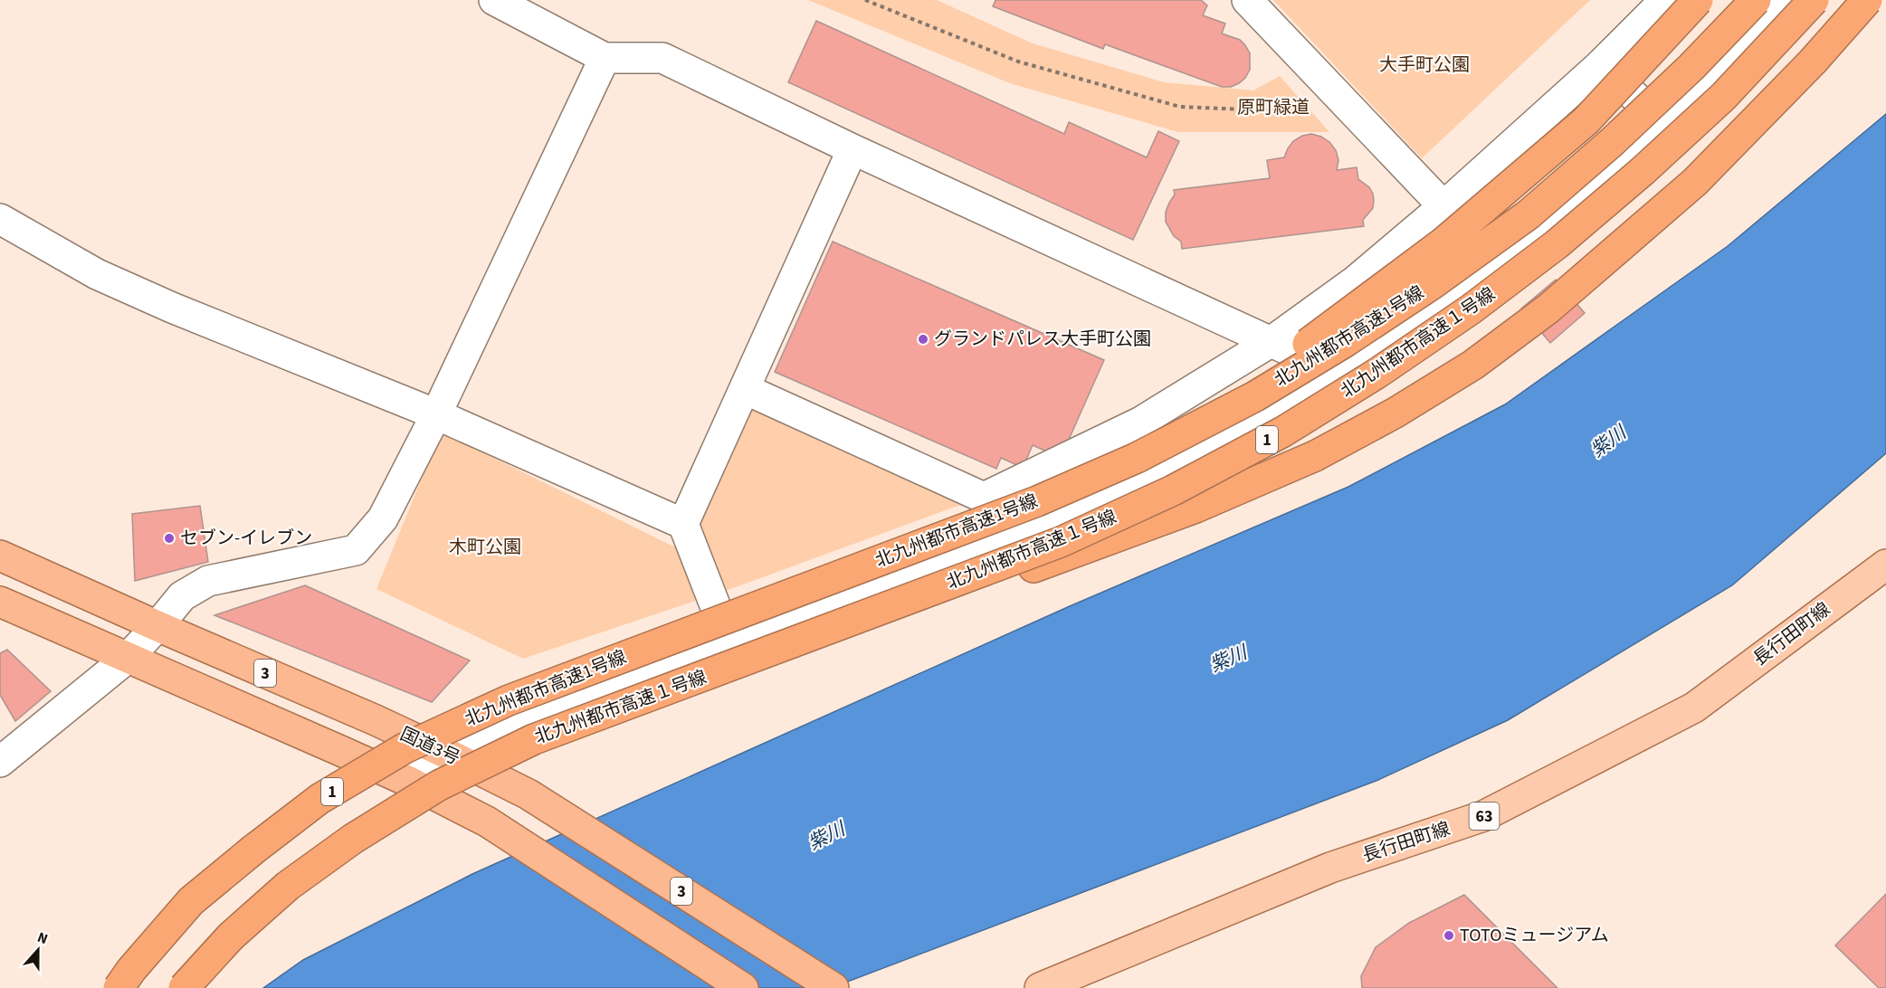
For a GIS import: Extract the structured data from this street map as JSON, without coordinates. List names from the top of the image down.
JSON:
{
  "streets": {
    "highway": [
      "北九州都市高速1号線",
      "北九州都市高速１号線",
      "1",
      "3",
      "国道3号"
    ],
    "main road": ["長行田町線", "63"]
  },
  "water": ["紫川"],
  "parks": ["大手町公園", "原町緑道", "木町公園"],
  "places": ["グランドパレス大手町公園", "セブン-イレブン", "TOTOミュージアム"],
  "north": "top"
}
